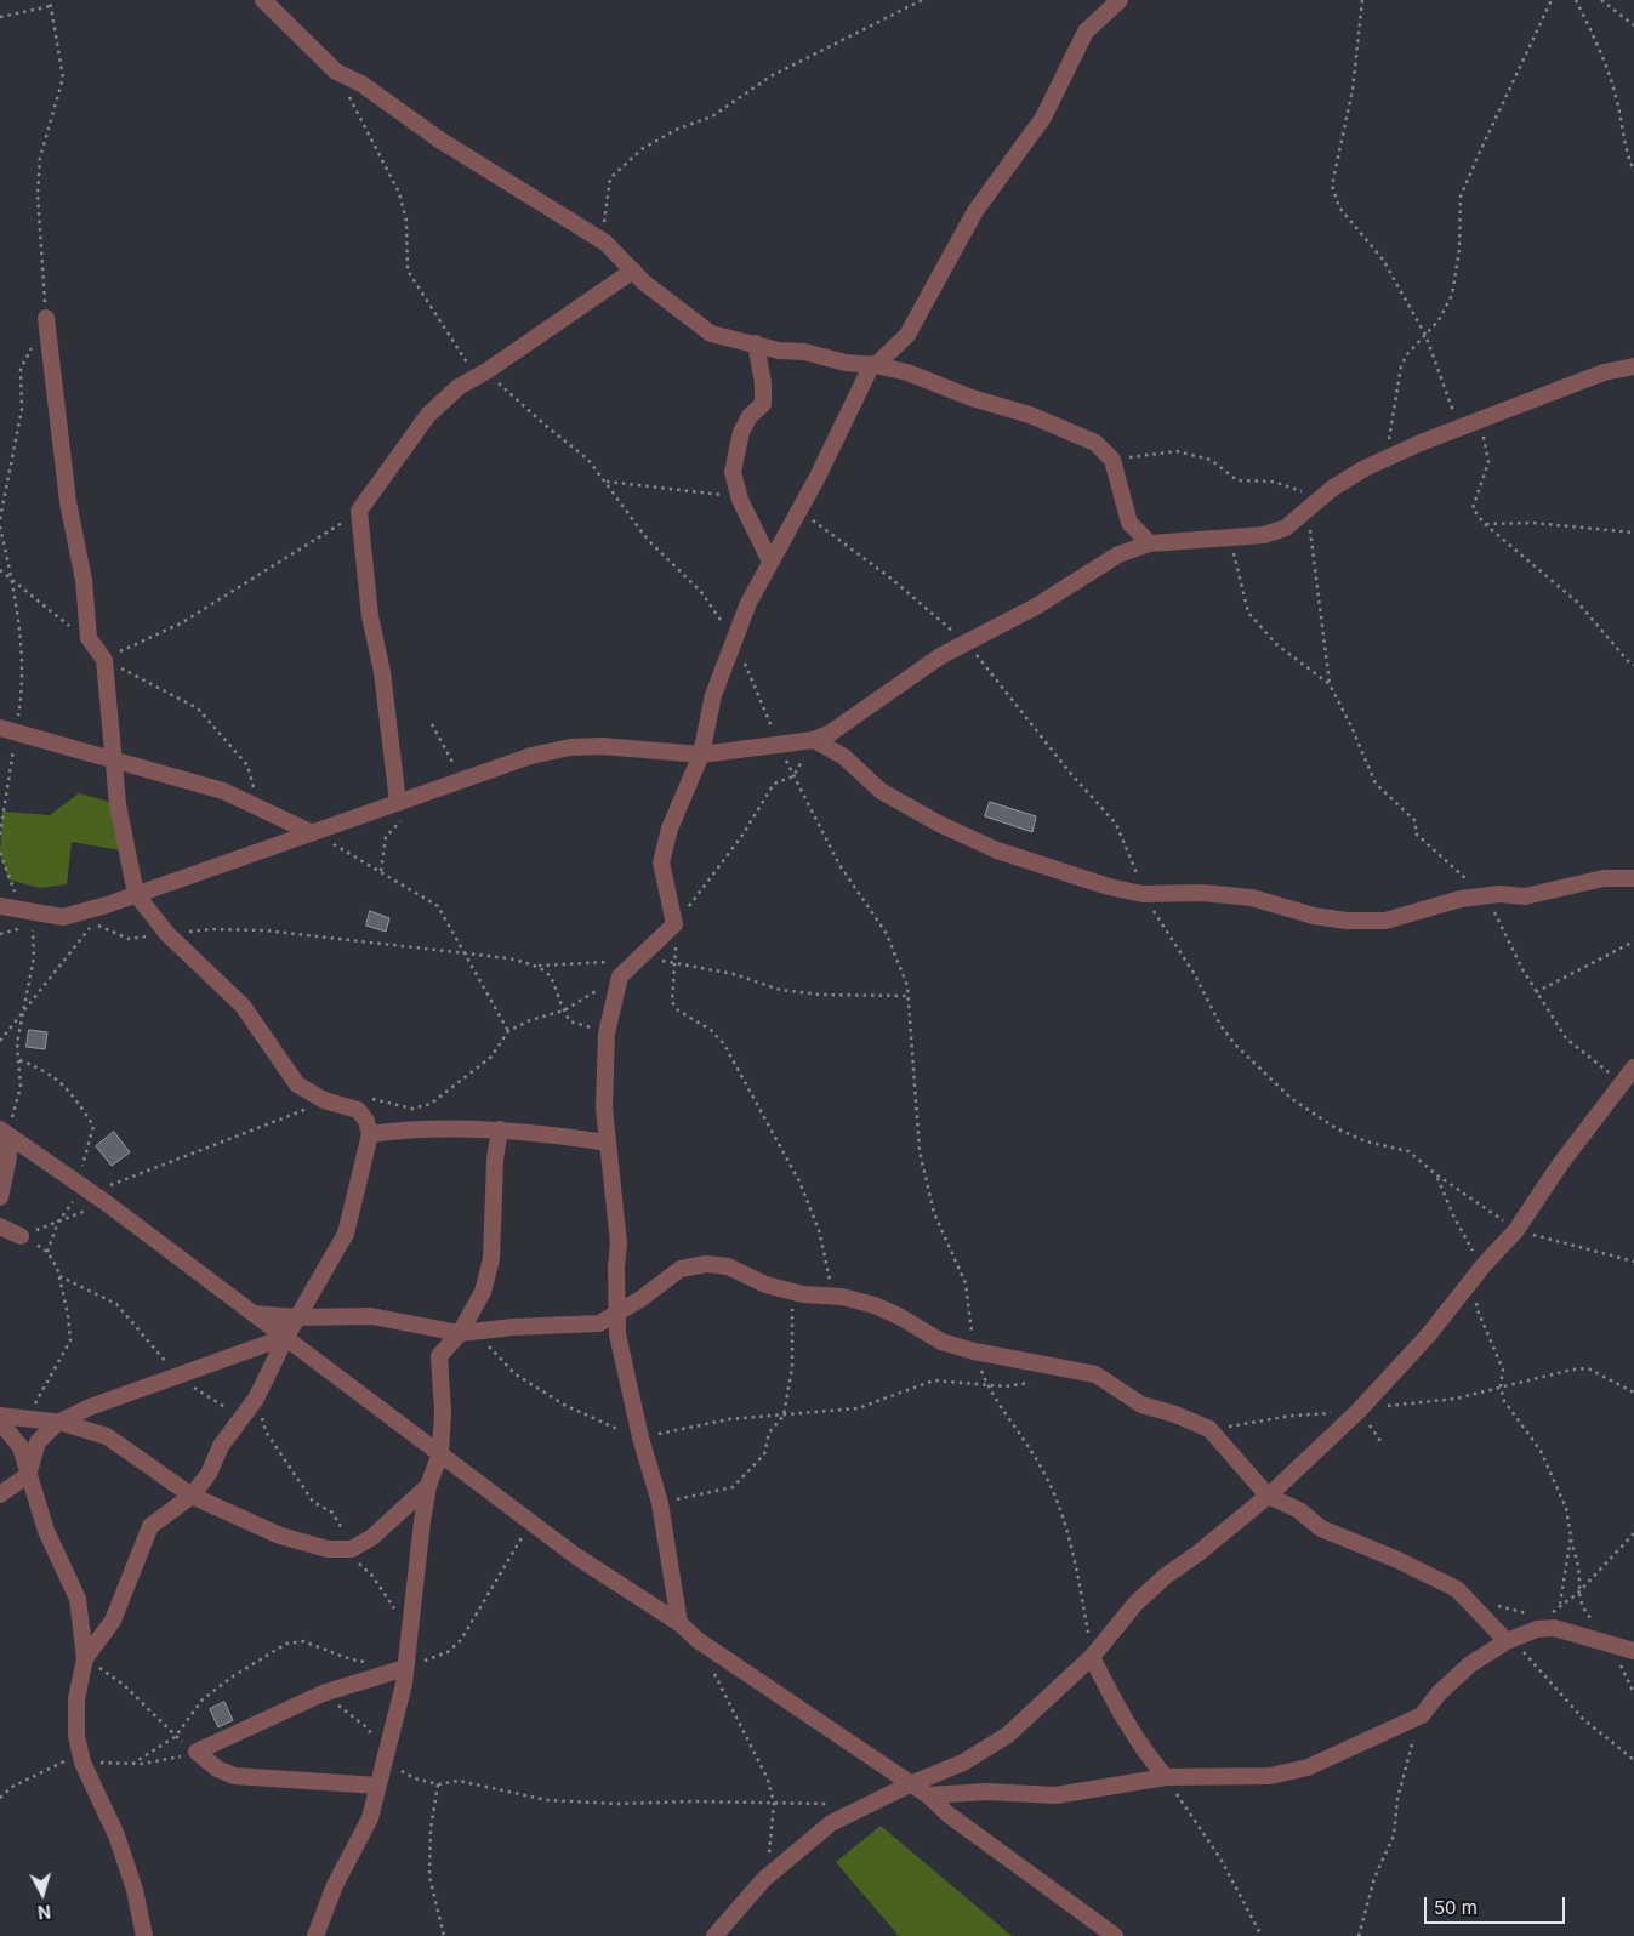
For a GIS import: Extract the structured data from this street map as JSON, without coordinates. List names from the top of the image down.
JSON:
{
  "scale_bar": "50 m",
  "north": "bottom"
}
